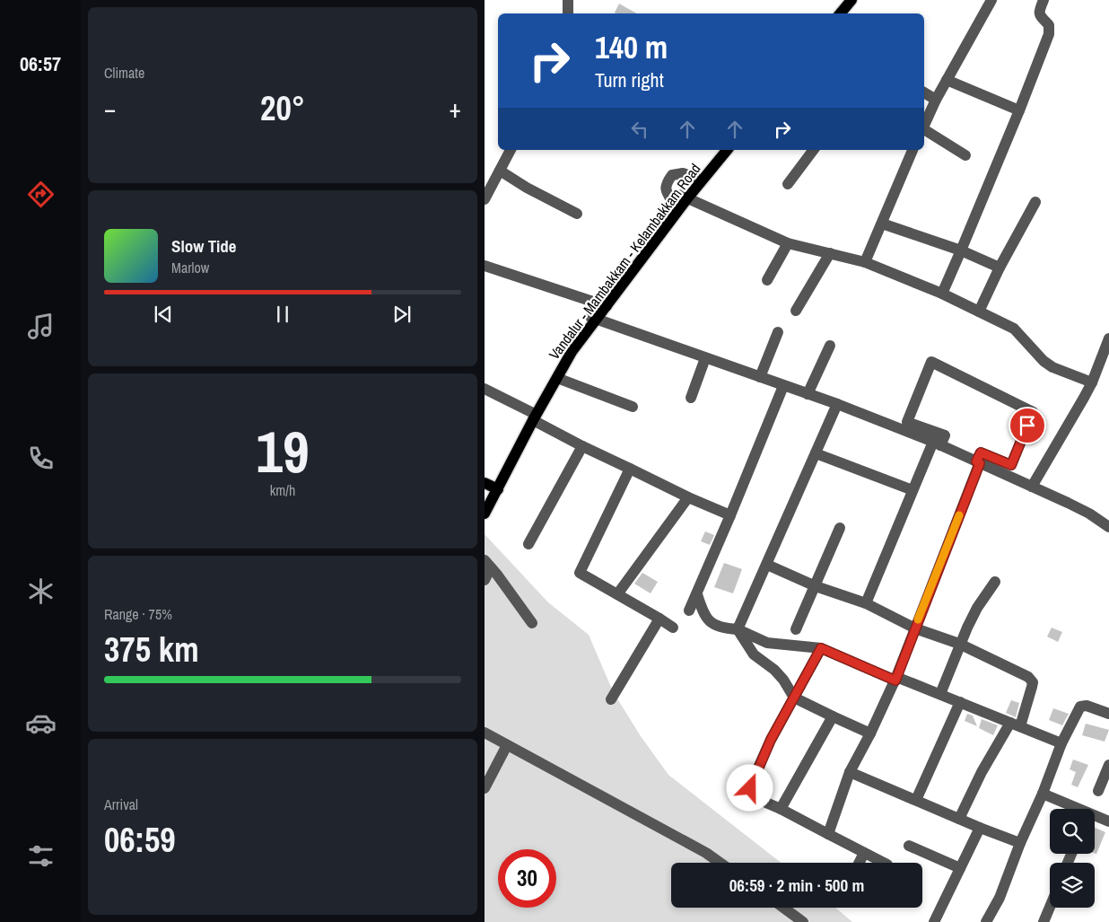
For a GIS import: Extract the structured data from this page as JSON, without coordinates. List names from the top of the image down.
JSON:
{
  "streets": {
    "main road": ["Vandalur - Mambakkam - Kelambakkam Road"]
  },
  "page": {
    "tabs": "06:57",
    "tile": [
      "Climate",
      ["19", "km/h"],
      ["Range · 75%", "375 km"],
      ["Arrival", "06:59"]
    ],
    "turn": ["140 m", "Turn right"],
    "heat": ["−", "20°", "+"],
    "song": ["Slow Tide", "Marlow"],
    "limit": "30",
    "trip": "06:59 · 2 min · 500 m"
  }
}
